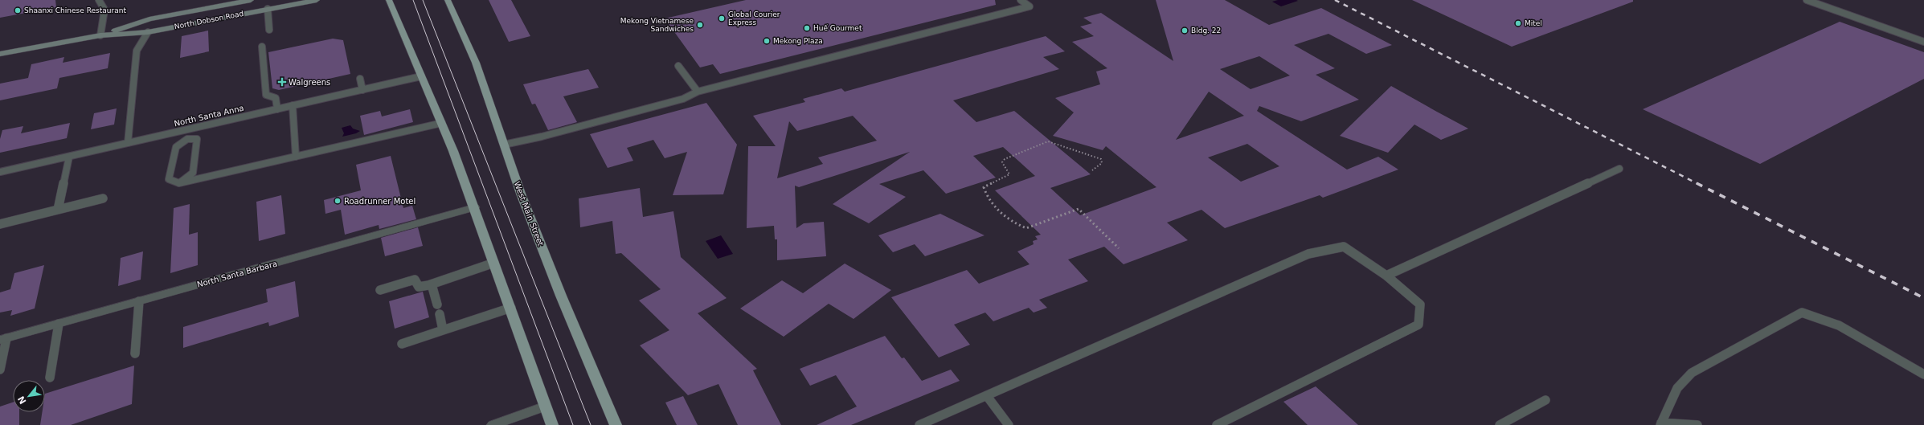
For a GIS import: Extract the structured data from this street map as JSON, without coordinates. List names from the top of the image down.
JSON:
{
  "streets": {
    "main road": ["North Dobson Road", "West Main Street"],
    "street": ["North Santa Barbara"],
    "lane": ["North Santa Anna"]
  },
  "places": {
    "other": [
      "Shaanxi Chinese Restaurant",
      "Global Courier Express",
      "Mitel",
      "Mekong Vietnamese Sandwiches",
      "Huế Gourmet",
      "Bldg. 22",
      "Mekong Plaza",
      "Roadrunner Motel"
    ],
    "health": ["Walgreens"]
  },
  "north": "bottom left"
}
